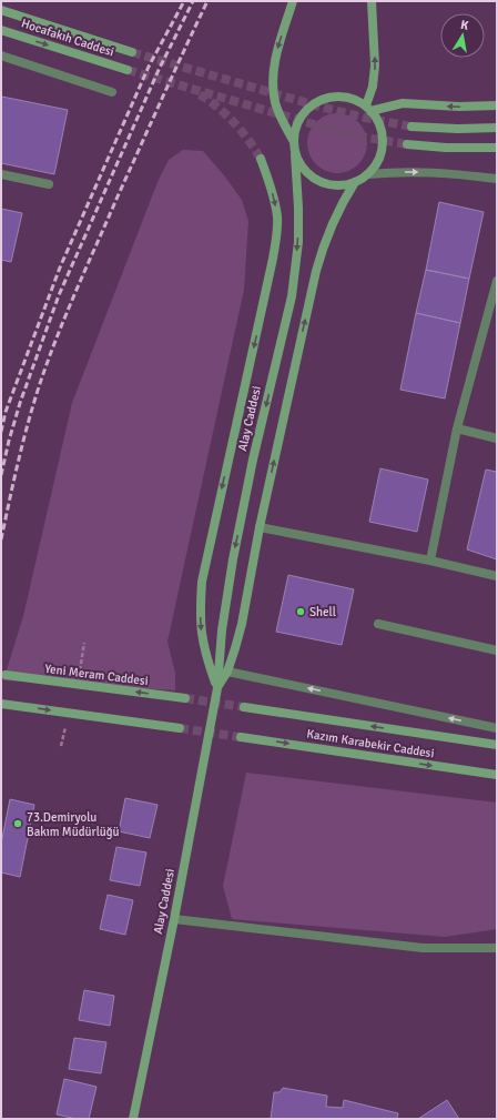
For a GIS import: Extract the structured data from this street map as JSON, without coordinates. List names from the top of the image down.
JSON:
{
  "streets": {
    "main road": [
      "Hocafakıh Caddesi",
      "Alay Caddesi",
      "Yeni Meram Caddesi",
      "Kazım Karabekir Caddesi"
    ]
  },
  "places": ["Shell", "73.Demiryolu Bakım Müdürlüğü"],
  "north": "top"
}
